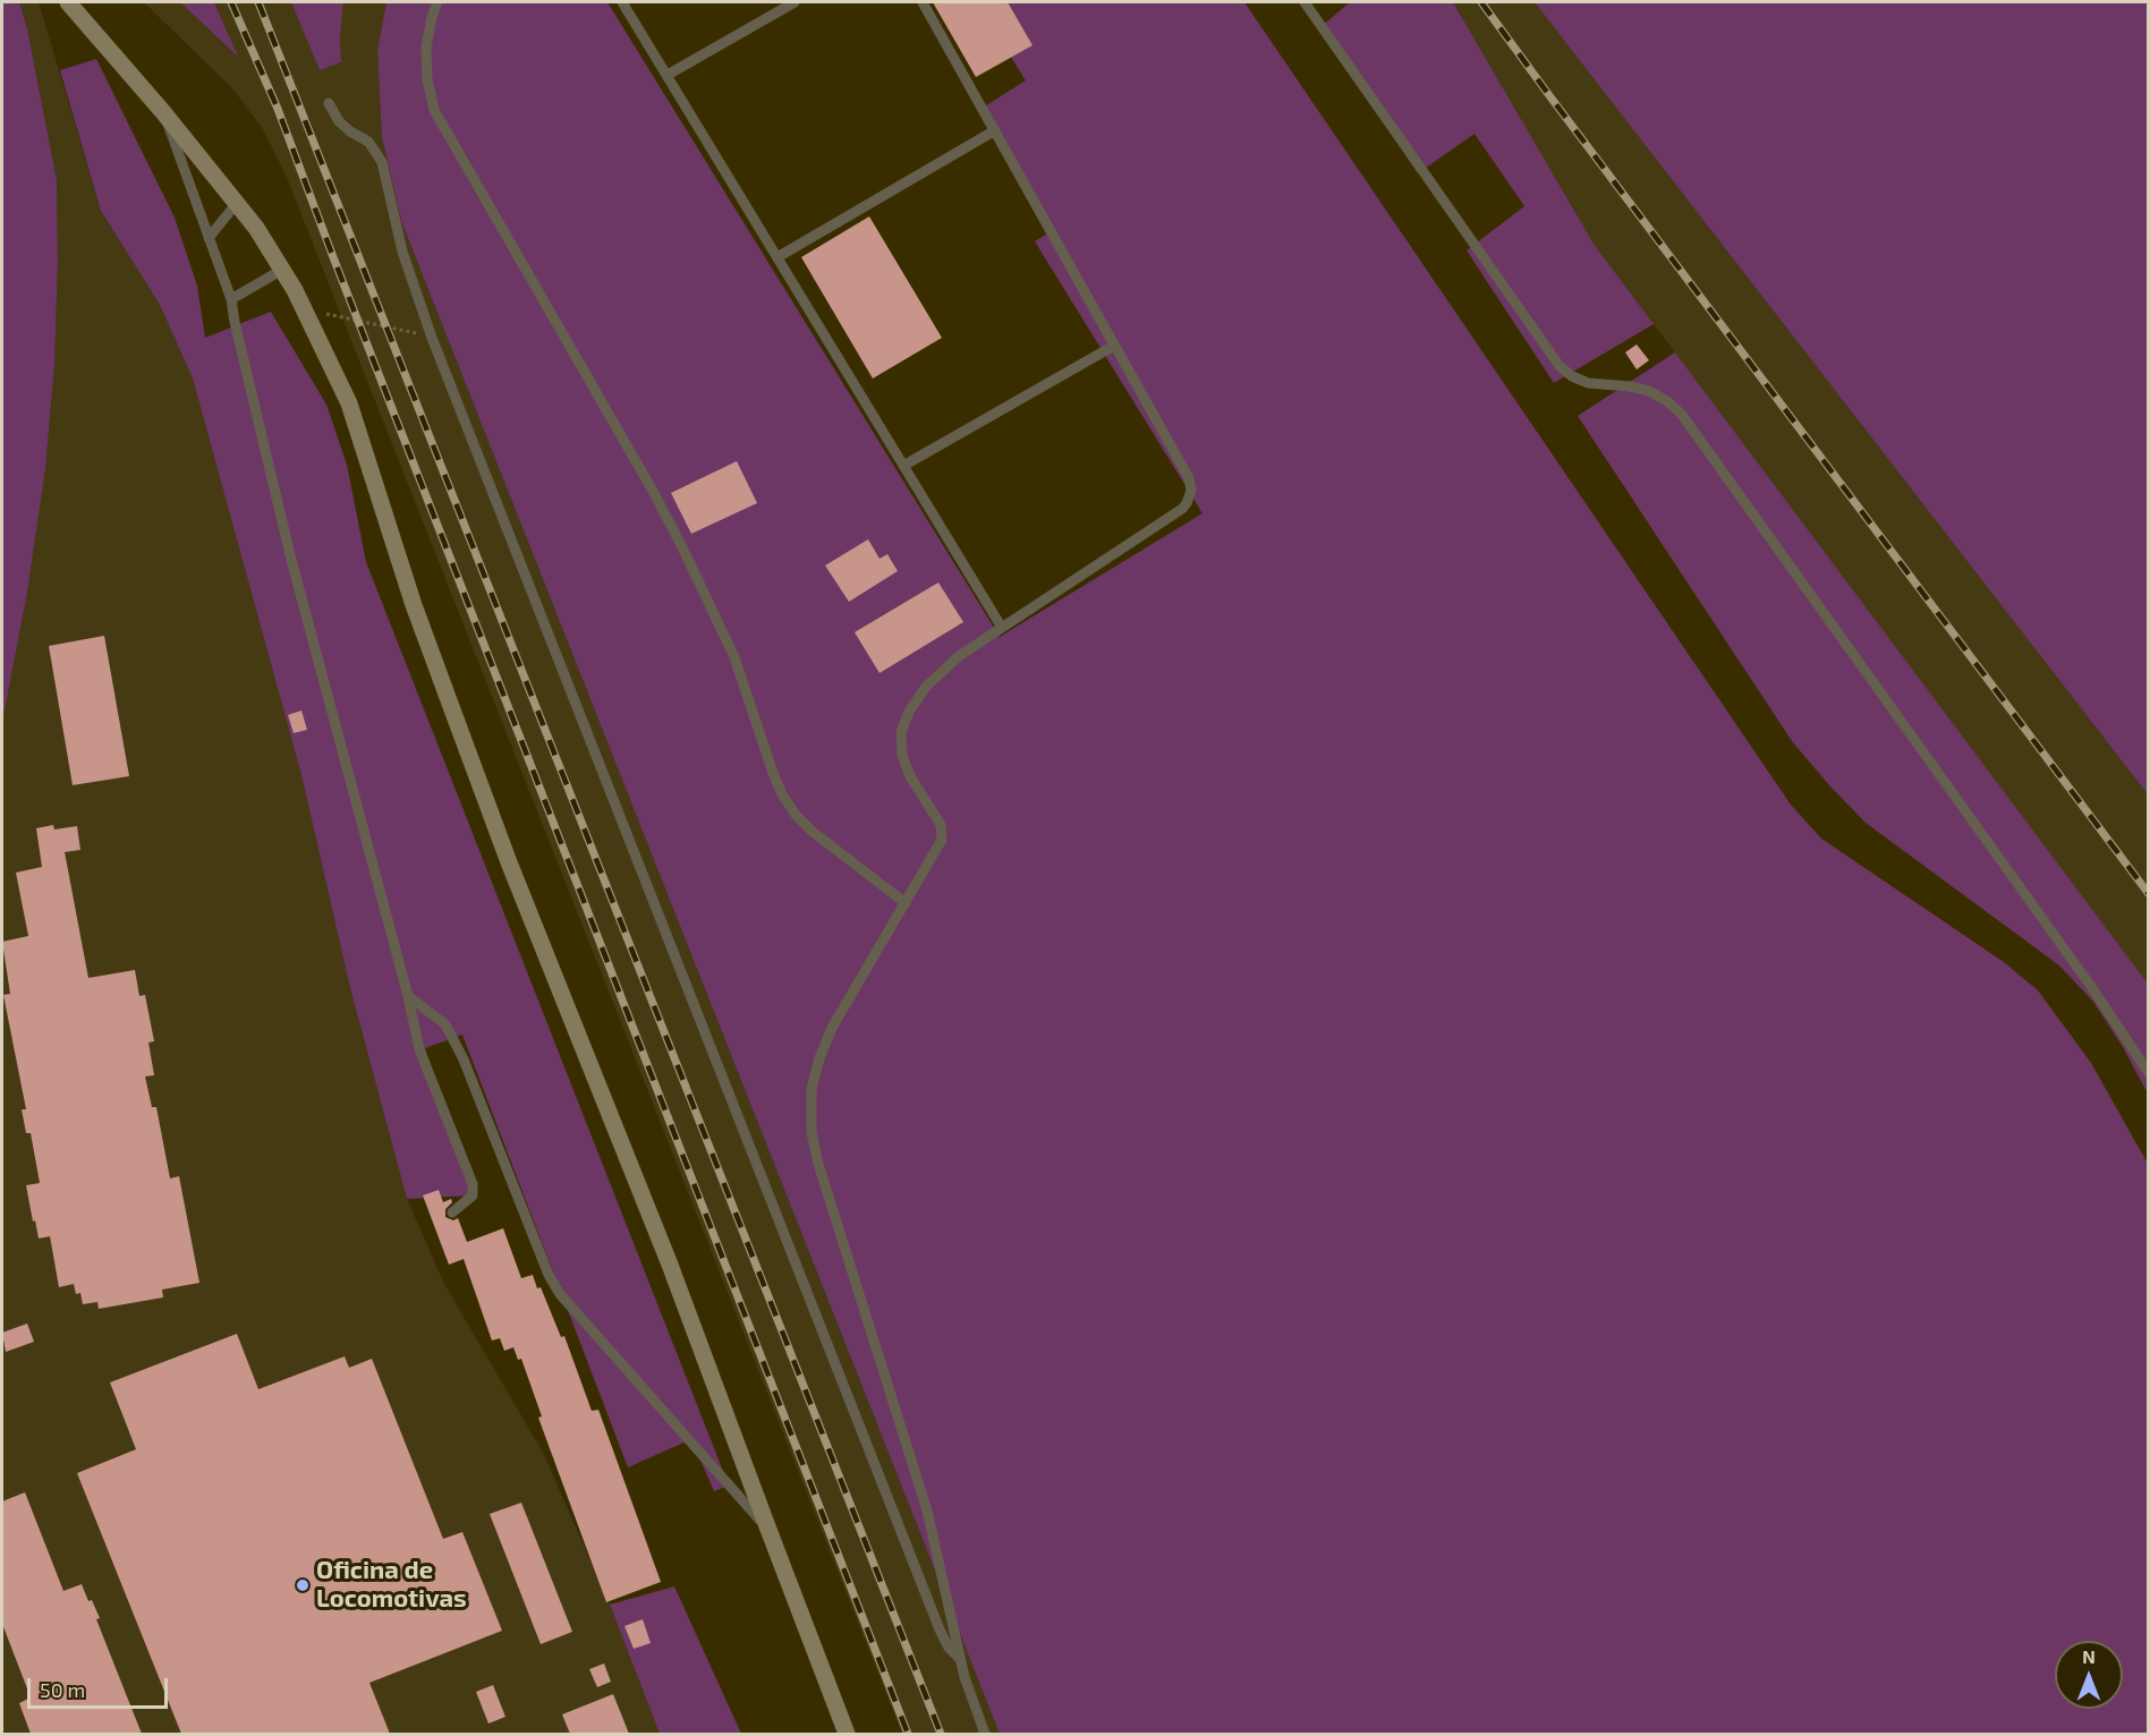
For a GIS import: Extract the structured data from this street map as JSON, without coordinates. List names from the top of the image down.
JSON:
{
  "places": ["Oficina de Locomotivas"],
  "scale_bar": "50 m",
  "north": "top"
}
